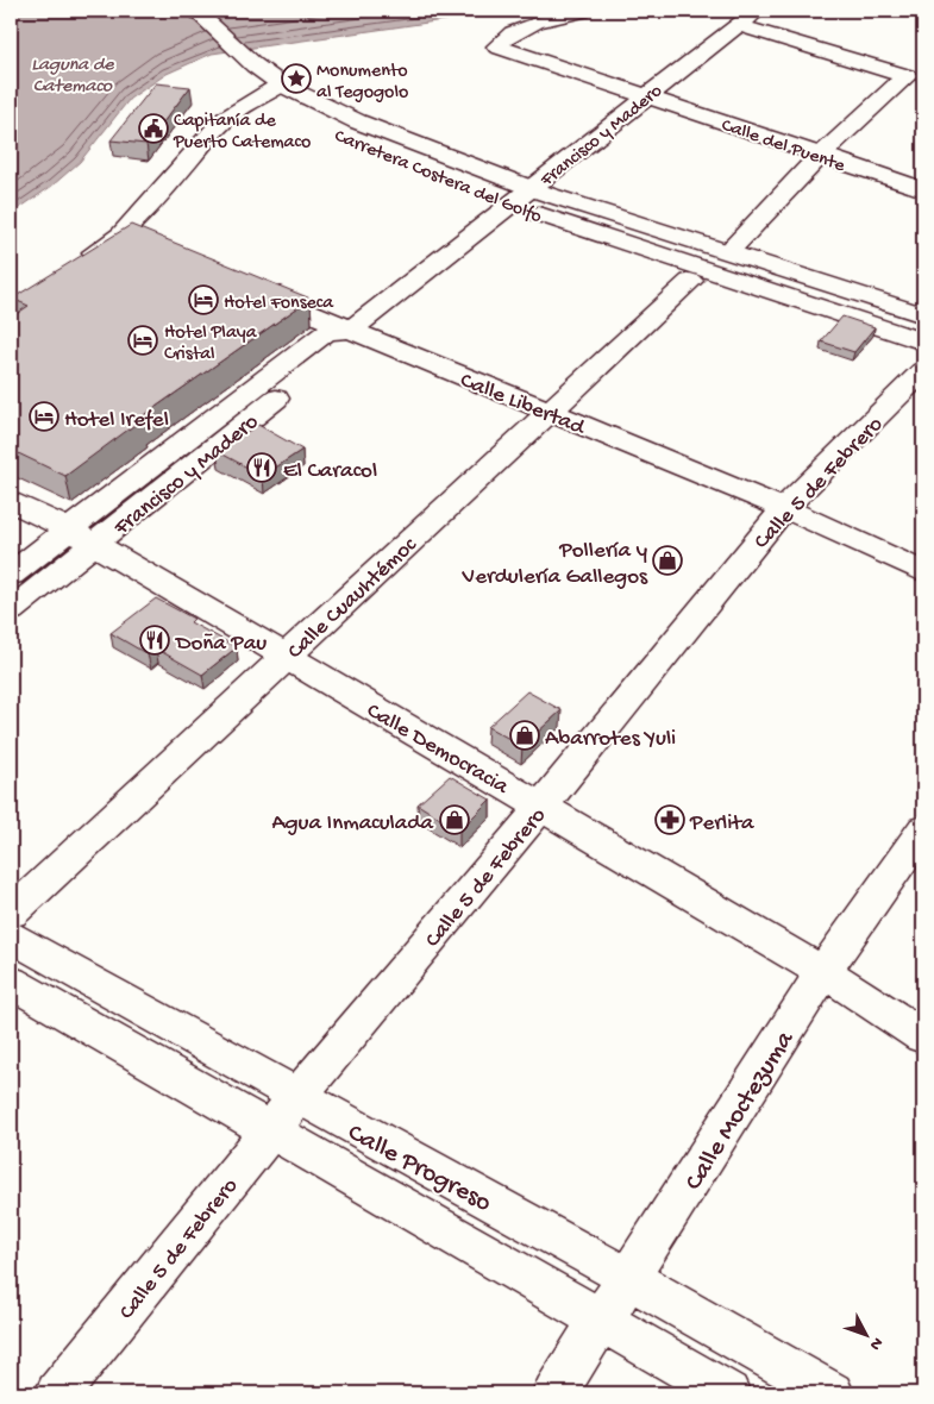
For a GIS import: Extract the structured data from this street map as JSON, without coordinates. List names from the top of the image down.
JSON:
{
  "streets": {
    "street": [
      "Francisco y Madero",
      "Calle del Puente",
      "Carretera Costera del Golfo",
      "Calle Libertad",
      "Calle 5 de Febrero",
      "Calle Cuauhtémoc",
      "Calle Democracia",
      "Calle Moctezuma",
      "Calle Progreso"
    ]
  },
  "crossings": [
    ["Francisco y Madero", "Calle del Puente"],
    ["Francisco y Madero", "Carretera Costera del Golfo"],
    ["Francisco y Madero", "Calle Libertad"],
    ["Francisco y Madero", "Calle Democracia"],
    ["Calle Libertad", "Calle 5 de Febrero"],
    ["Calle Libertad", "Calle Cuauhtémoc"],
    ["Calle 5 de Febrero", "Calle Democracia"],
    ["Calle 5 de Febrero", "Calle Progreso"],
    ["Calle Cuauhtémoc", "Calle Democracia"],
    ["Calle Democracia", "Calle Moctezuma"],
    ["Calle Moctezuma", "Calle Progreso"]
  ],
  "water": ["Laguna de Catemaco"],
  "places": {
    "place": ["Monumento al Tegogolo"],
    "public building": ["Capitanía de Puerto Catemaco"],
    "hotel": ["Hotel Fonseca", "Hotel Playa Cristal", "Hotel Irefel"],
    "restaurant": ["El Caracol", "Doña Pau"],
    "shop": ["Pollería y Verdulería Gallegos", "Abarrotes Yuli", "Agua Inmaculada"],
    "pharmacy": ["Perlita"]
  },
  "north": "bottom right"
}
